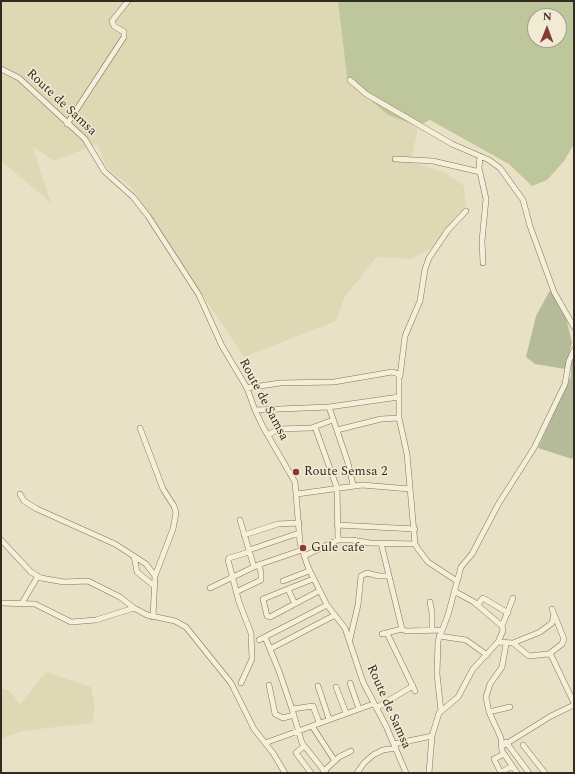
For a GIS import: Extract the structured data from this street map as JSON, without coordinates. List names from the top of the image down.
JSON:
{
  "streets": {
    "street": ["Route de Samsa"]
  },
  "places": ["Route Semsa 2", "Gule cafe"],
  "north": "top"
}
